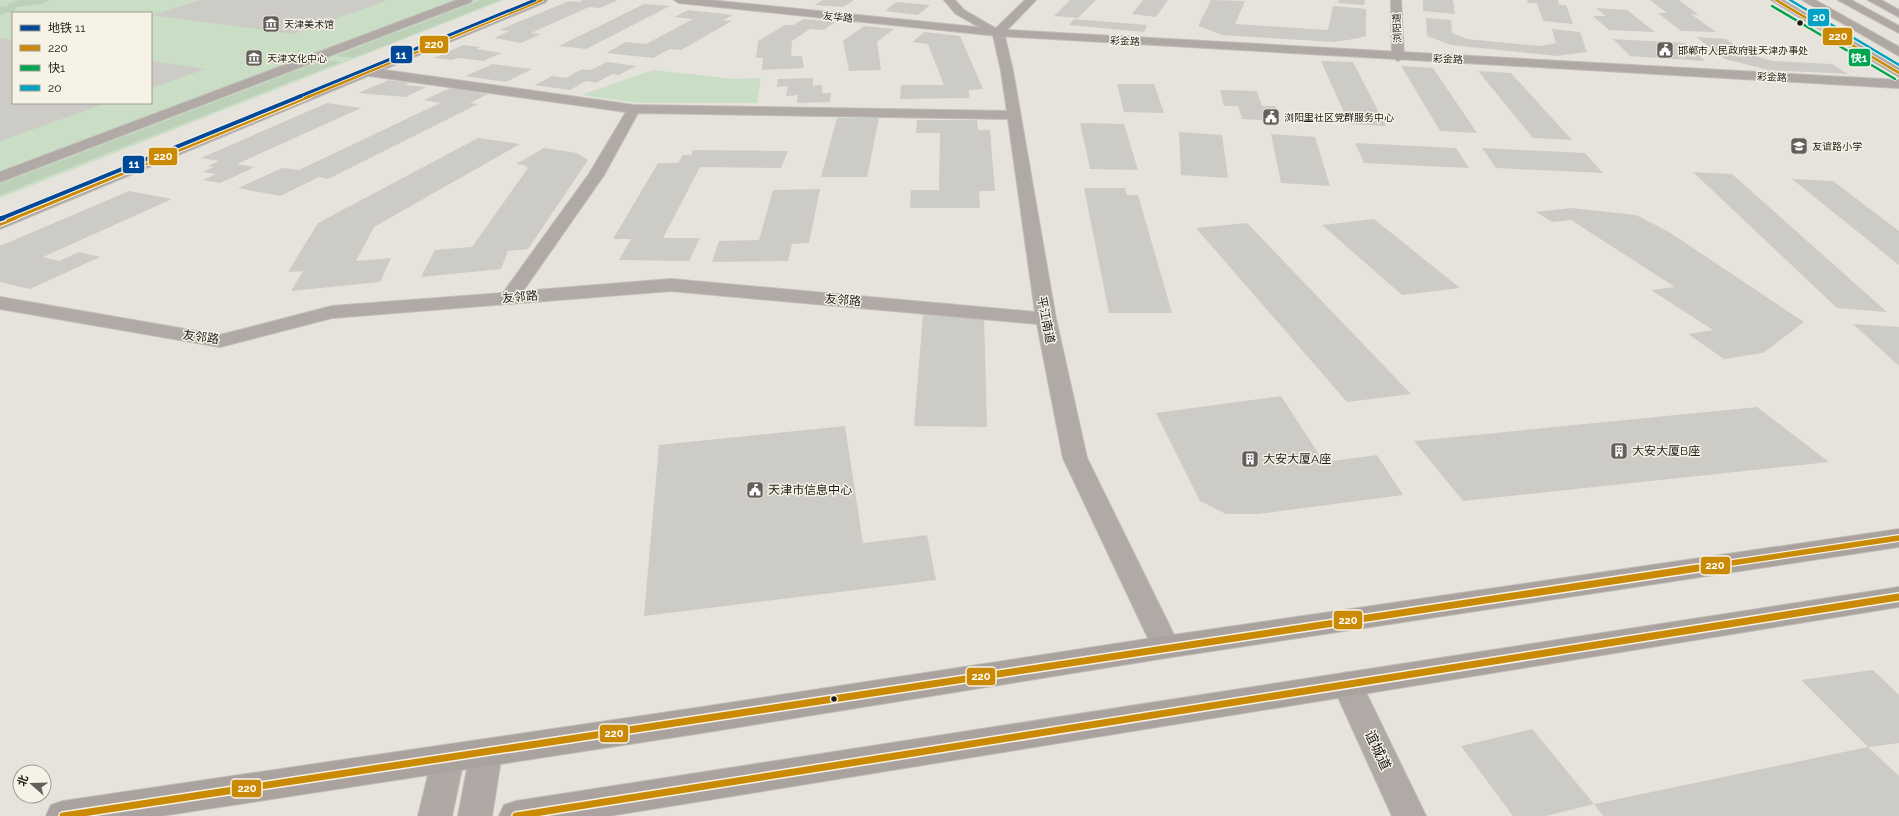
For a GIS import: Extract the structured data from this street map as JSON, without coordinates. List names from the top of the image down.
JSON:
{
  "streets": {
    "main road": ["友华路", "彩金路"],
    "street": [
      "浏阳道",
      "友邻路",
      "平江南道",
      "谊城道"
    ]
  },
  "crossings": [
    ["友华路", "彩金路"],
    ["友华路", "平江南道"],
    ["浏阳道", "彩金路"],
    ["彩金路", "平江南道"],
    ["友邻路", "平江南道"]
  ],
  "places": {
    "museum": ["天津美术馆", "天津文化中心"],
    "public building": ["邯郸市人民政府驻天津办事处", "浏阳里社区党群服务中心", "天津市信息中心"],
    "school or university": ["友谊路小学"],
    "building": ["大安大厦B座", "大安大厦A座"]
  },
  "lines": [
    "metro line 11",
    "transit line 220",
    "transit line 20",
    "transit line 快1"
  ],
  "legend": [
    "地铁 11",
    "220",
    "快1",
    "20"
  ],
  "north": "left"
}
